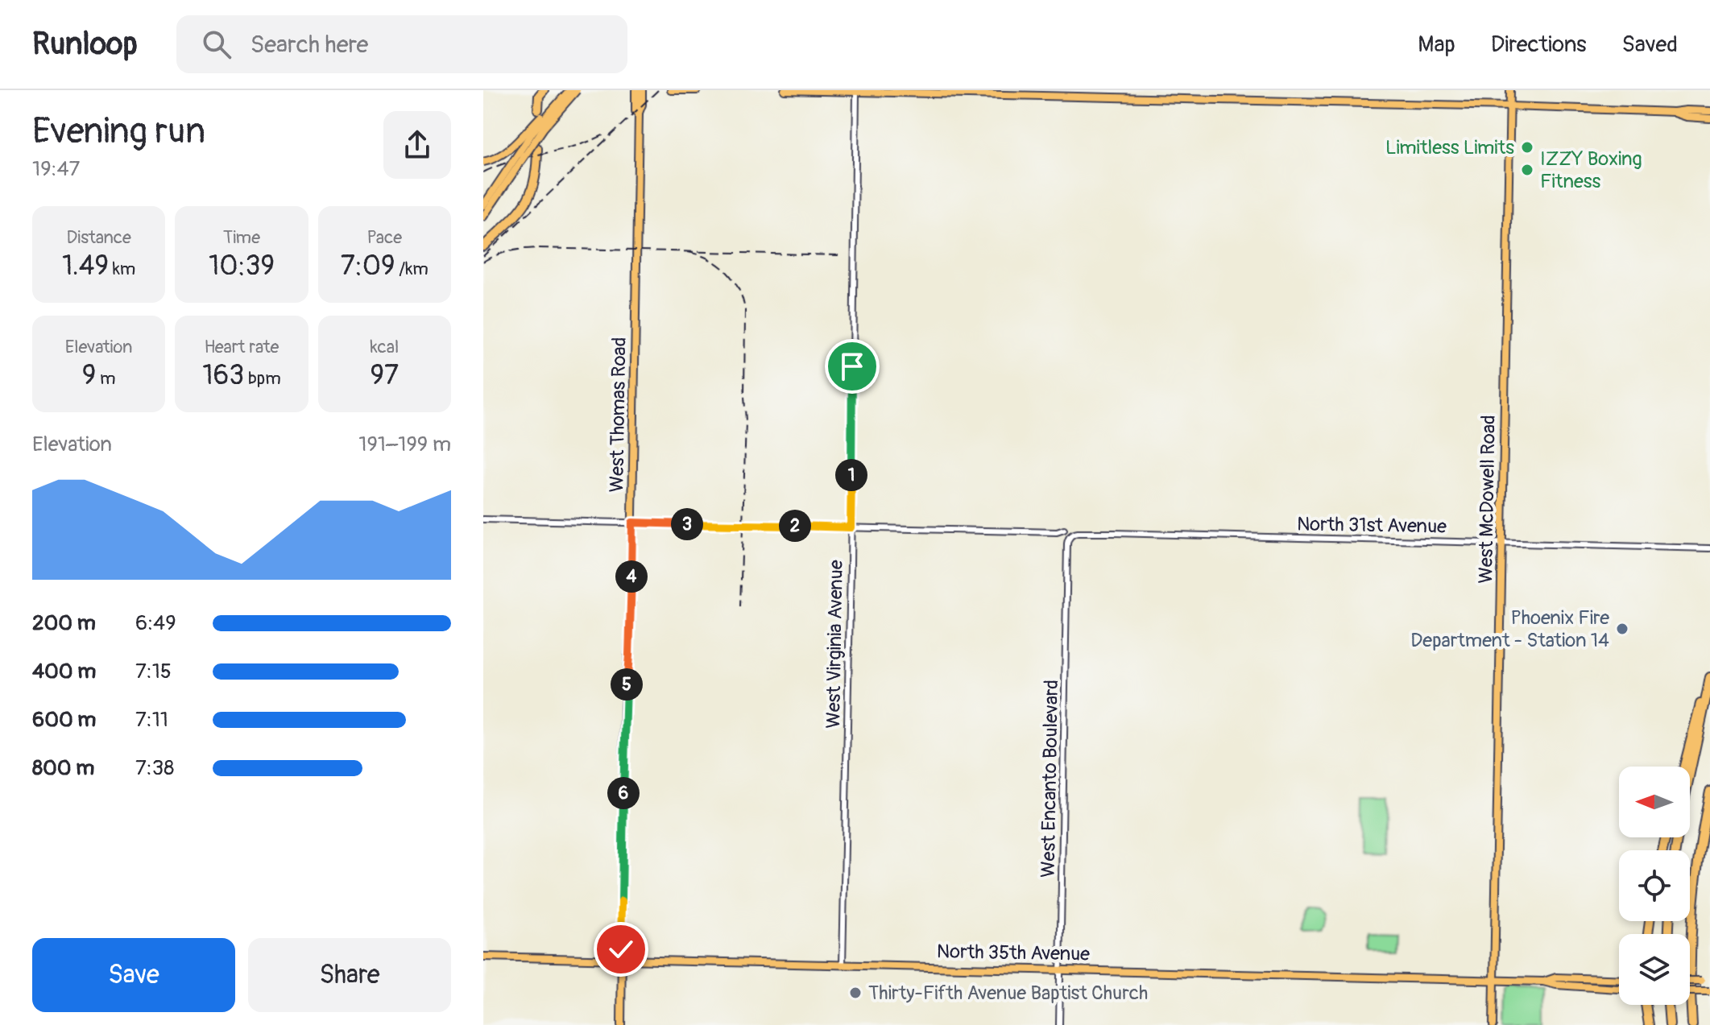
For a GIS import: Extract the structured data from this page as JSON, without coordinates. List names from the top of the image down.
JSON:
{
  "streets": {
    "main road": ["West Thomas Road", "West McDowell Road", "North 35th Avenue"],
    "street": ["North 31st Avenue", "West Virginia Avenue", "West Encanto Boulevard"]
  },
  "crossings": [
    ["West Thomas Road", "North 35th Avenue"],
    ["West McDowell Road", "North 31st Avenue"],
    ["West McDowell Road", "North 35th Avenue"],
    ["North 31st Avenue", "West Encanto Boulevard"],
    ["West Virginia Avenue", "North 35th Avenue"],
    ["West Encanto Boulevard", "North 35th Avenue"]
  ],
  "places": [
    "Limitless Limits",
    "IZZY Boxing Fitness",
    "Phoenix Fire Department - Station 14",
    "Thirty-Fifth Avenue Baptist Church"
  ],
  "north": "left",
  "page": {
    "header": "Runloop",
    "search": "Search here",
    "nav": ["Map", "Directions", "Saved"],
    "heading": ["Evening run", "19:47"],
    "stats": [
      ["Distance", "1.49 km"],
      ["Time", "10:39"],
      ["Pace", "7:09 /km"],
      ["Elevation", "9 m"],
      ["Heart rate", "163 bpm"],
      ["kcal", "97"]
    ],
    "chart": ["Elevation", "191–199 m"],
    "pins": [
      "1",
      "3",
      "2",
      "4",
      "5",
      "6"
    ],
    "list": [
      {
        "name": "200 m",
        "note": "6:49"
      },
      {
        "name": "400 m",
        "note": "7:15"
      },
      {
        "name": "600 m",
        "note": "7:11"
      },
      {
        "name": "800 m",
        "note": "7:38"
      }
    ],
    "buttons": ["Save", "Share"]
  }
}
